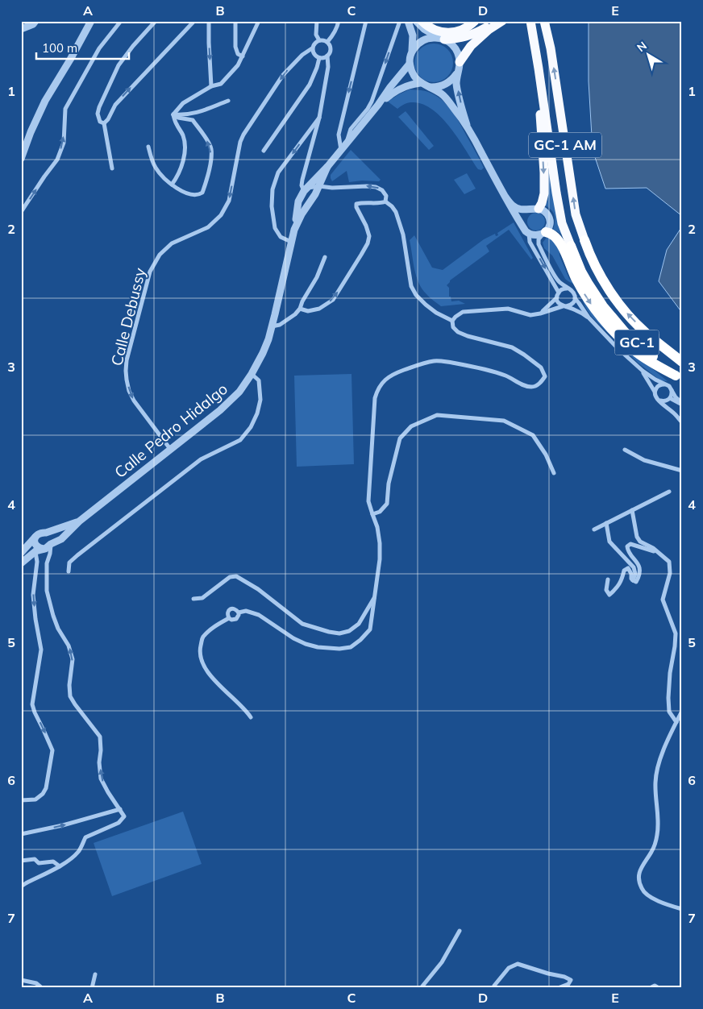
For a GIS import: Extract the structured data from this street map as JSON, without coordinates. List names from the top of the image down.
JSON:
{
  "streets": {
    "highway": ["GC-1 AM", "GC-1"],
    "street": ["Calle Debussy", "Calle Pedro Hidalgo"]
  },
  "crossings": [
    ["GC-1 AM", "GC-1"],
    ["Calle Debussy", "Calle Pedro Hidalgo"]
  ],
  "one_way": ["Calle Debussy"],
  "scale_bar": "100 m",
  "north": "top left",
  "grid": {
    "columns": [
      "A",
      "B",
      "C",
      "D",
      "E"
    ],
    "rows": [
      "1",
      "2",
      "3",
      "4",
      "5",
      "6",
      "7"
    ]
  }
}
